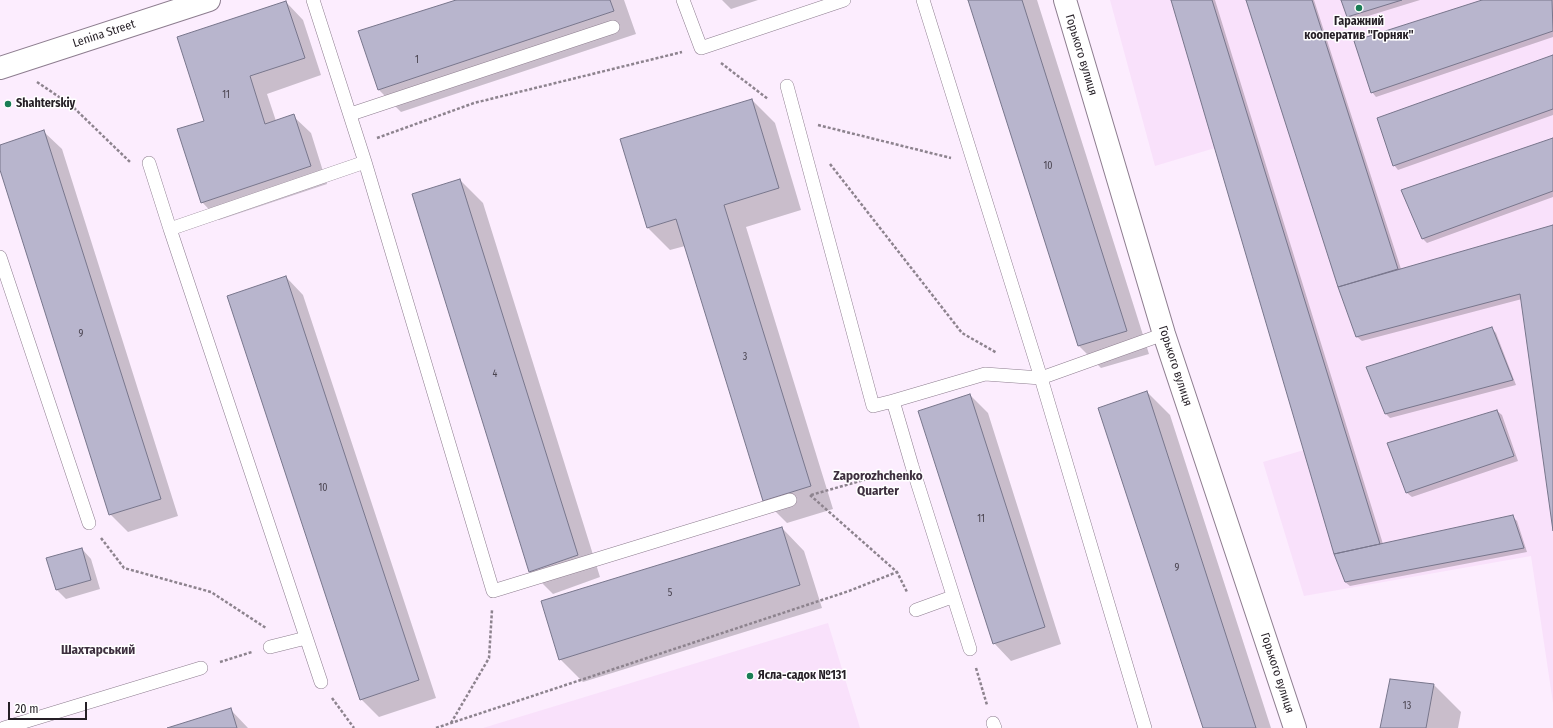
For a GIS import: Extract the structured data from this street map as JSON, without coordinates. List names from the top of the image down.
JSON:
{
  "streets": {
    "street": ["Lenina Street", "Горького вулиця"]
  },
  "districts": ["Zaporozhchenko Quarter", "Шахтарський"],
  "places": ["Гаражний кооператив \"Горняк\"", "Shahterskiy", "Ясла-садок №131"],
  "house_numbers": [
    "1",
    "11",
    "10",
    "9",
    "3",
    "4",
    "10",
    "11",
    "9",
    "5",
    "13"
  ],
  "scale_bar": "20 m"
}
